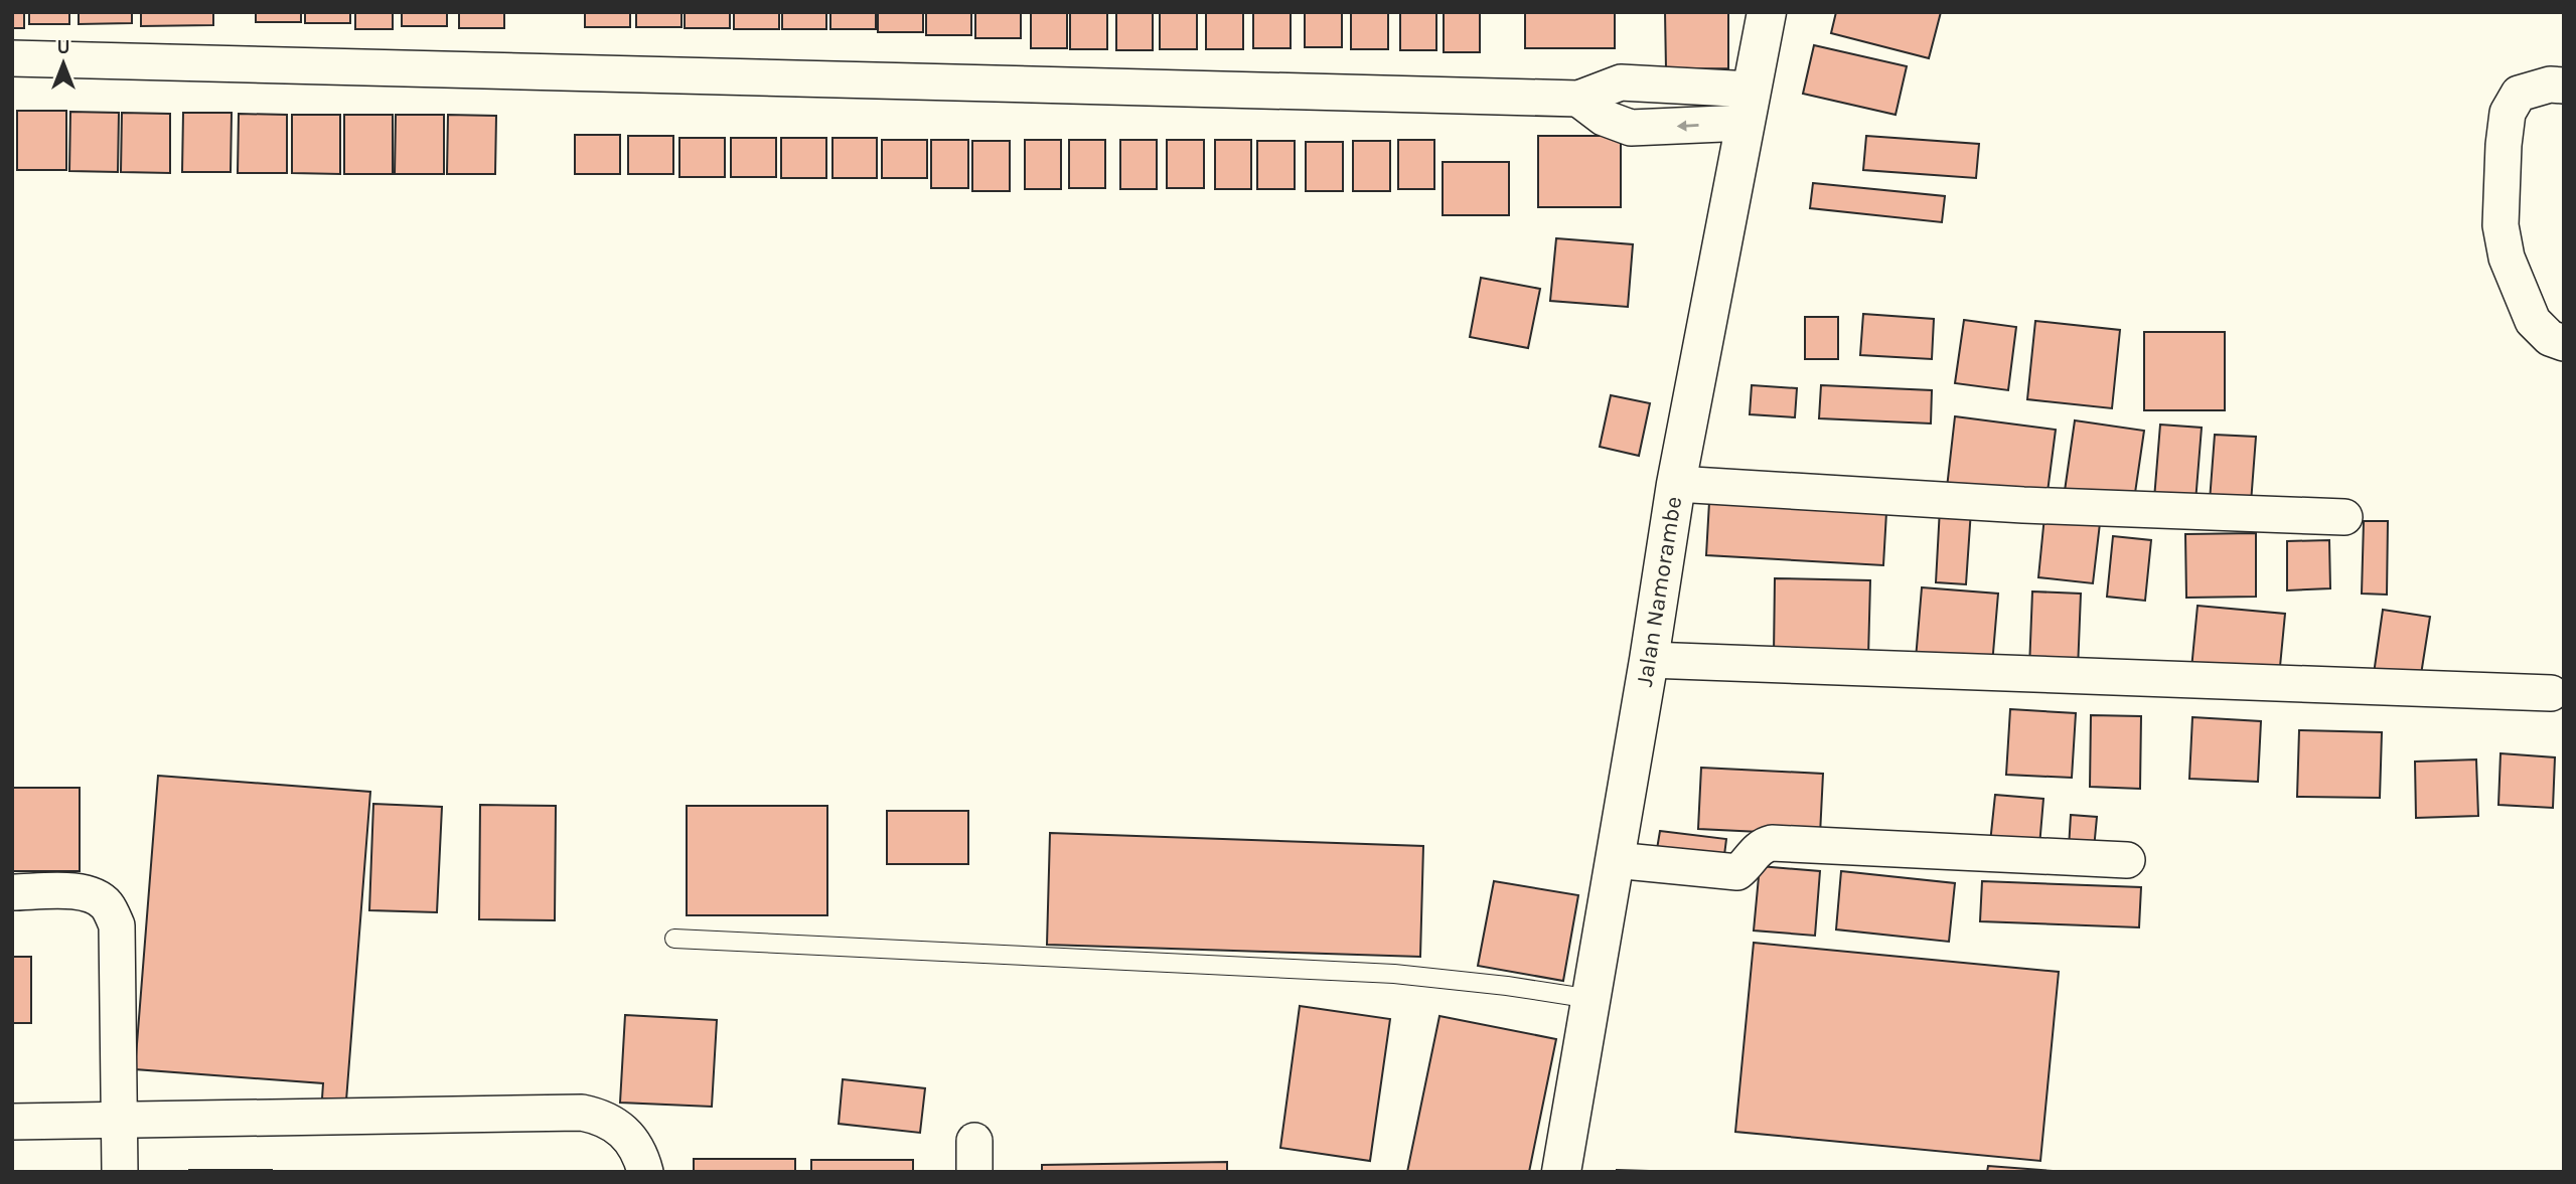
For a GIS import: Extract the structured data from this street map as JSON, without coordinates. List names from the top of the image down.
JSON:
{
  "streets": {
    "main road": ["Jalan Namorambe"]
  },
  "north": "top"
}
